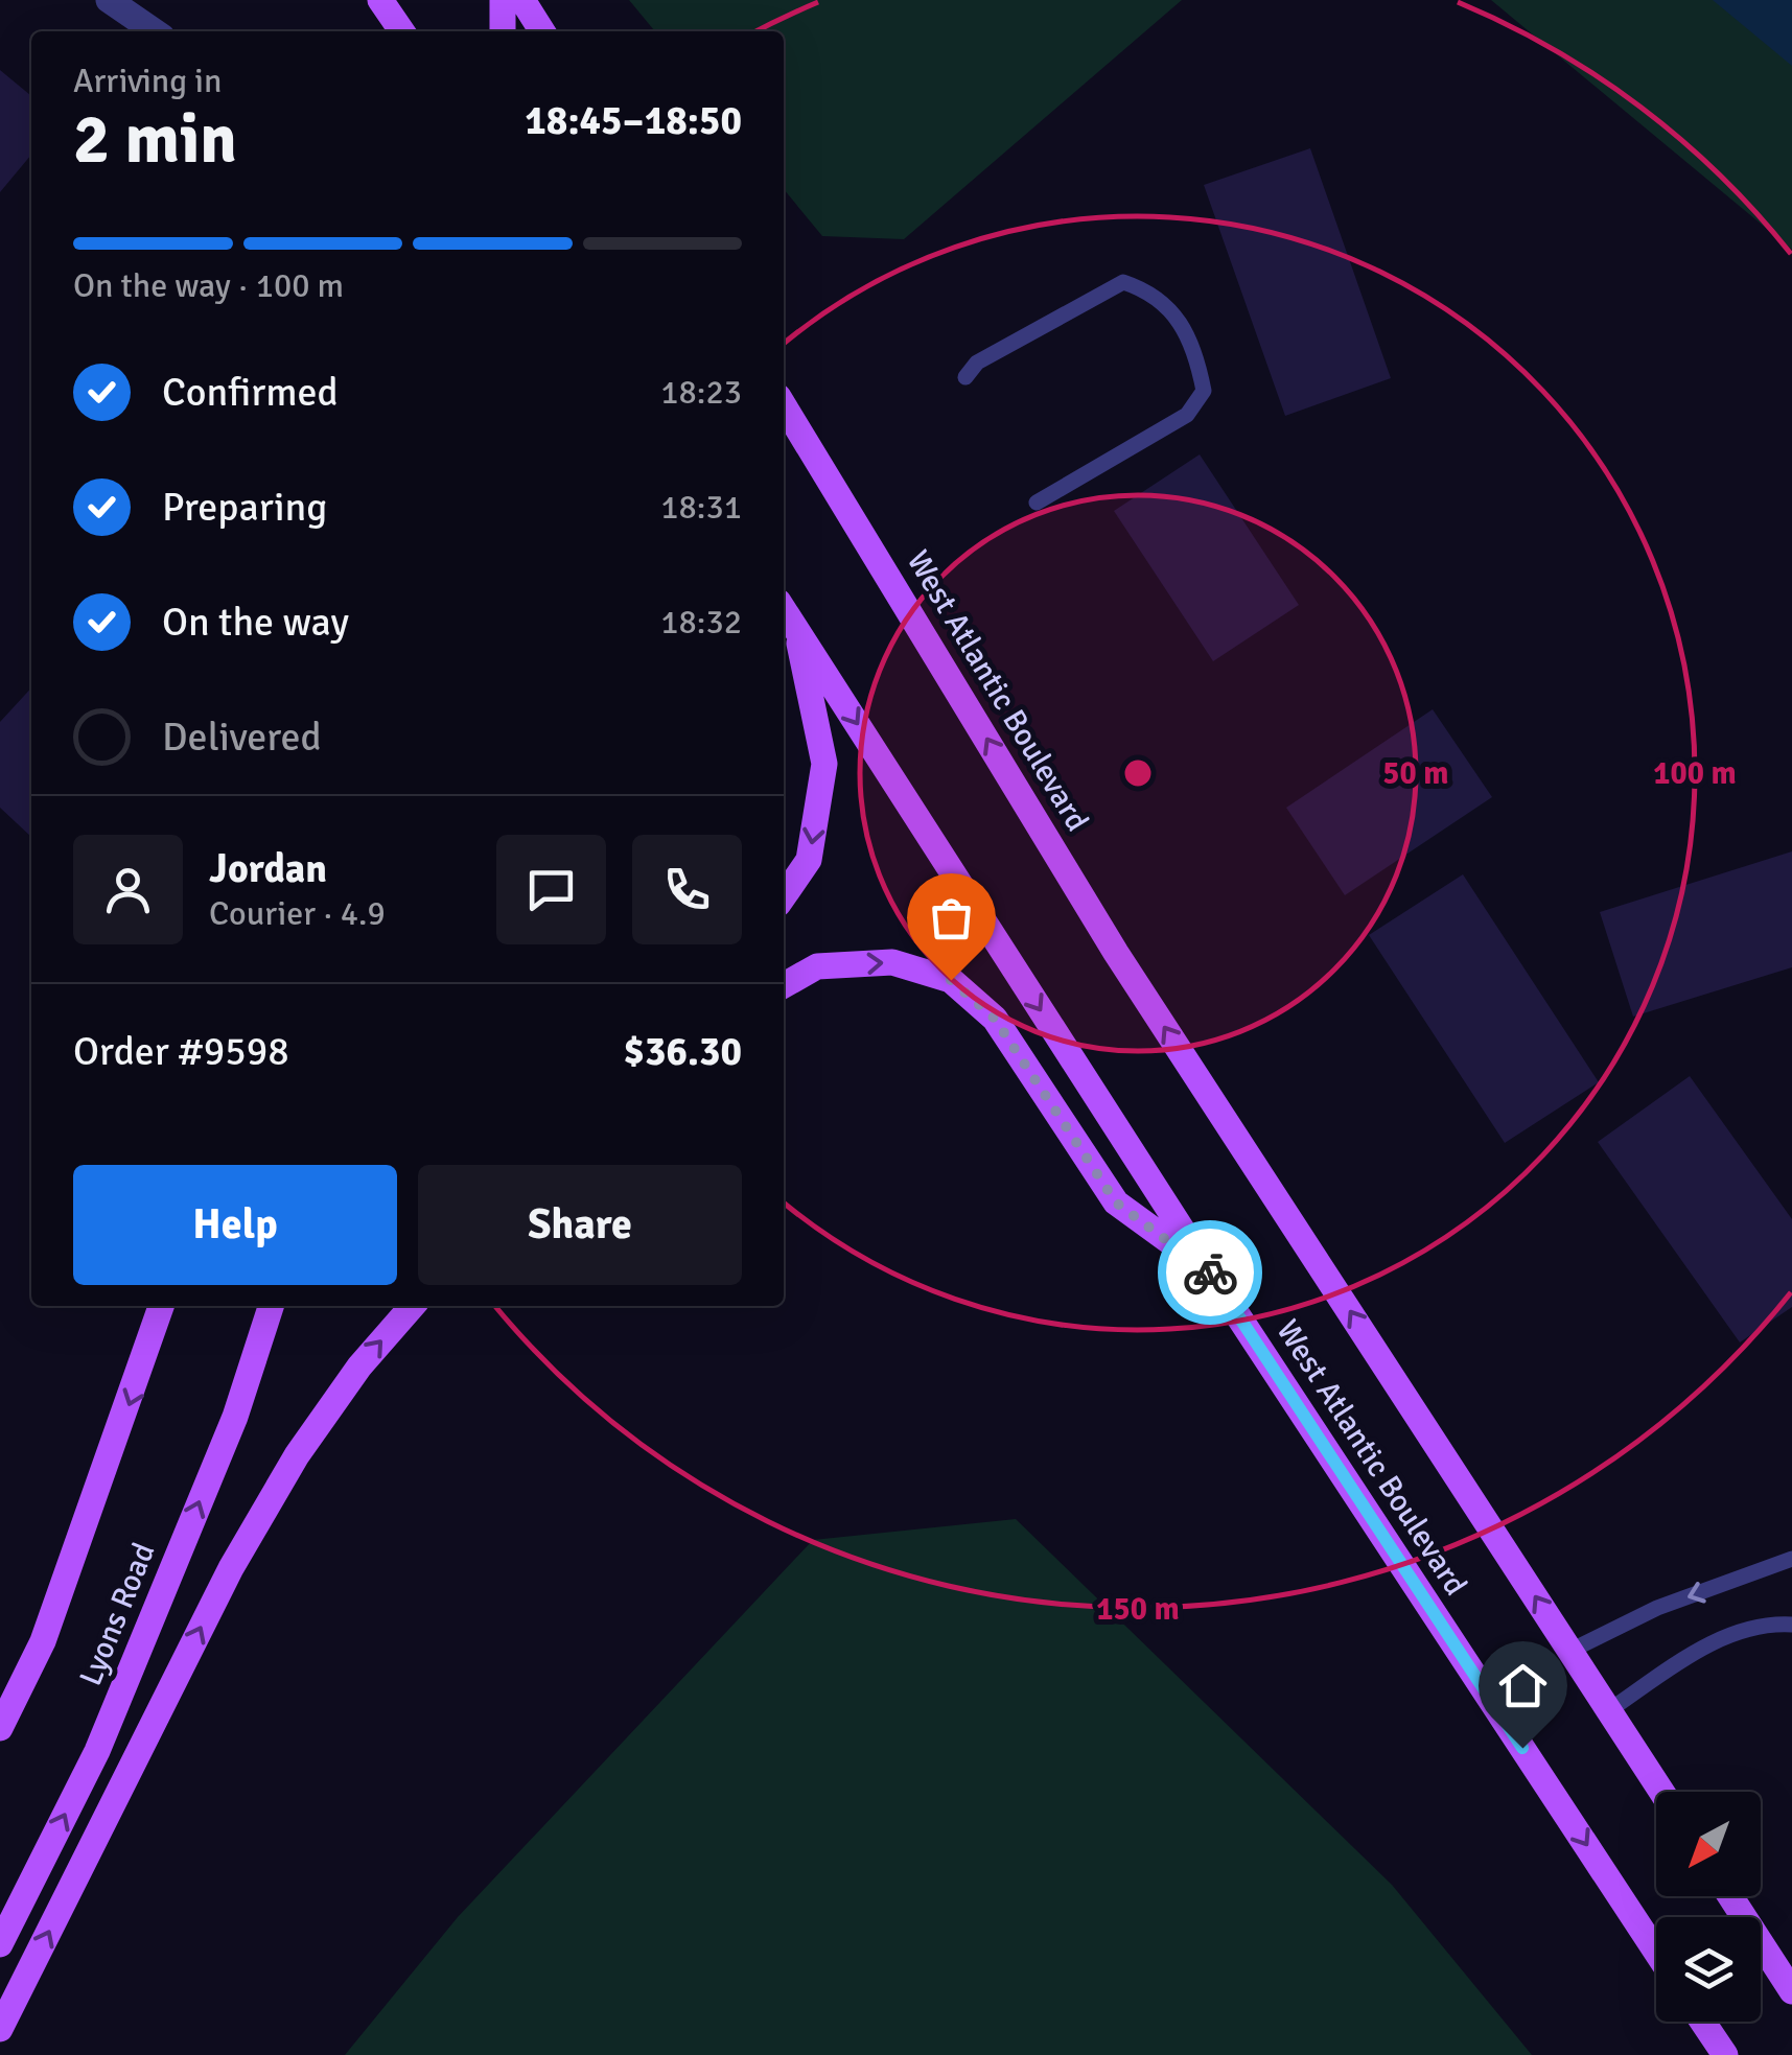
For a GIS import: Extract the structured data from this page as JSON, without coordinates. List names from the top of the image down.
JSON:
{
  "streets": {
    "main road": ["West Atlantic Boulevard", "Lyons Road"]
  },
  "north": "bottom left",
  "page": {
    "heading": ["2 min", "Arriving in", "18:45–18:50"],
    "panel": [
      "Jordan",
      "Courier · 4.9",
      "Order #9598",
      "$36.30"
    ],
    "bar": "On the way · 100 m",
    "list": [
      ["Confirmed", "18:23"],
      ["Preparing", "18:31"],
      ["On the way", "18:32"],
      "Delivered"
    ],
    "buttons": ["Help", "Share"]
  },
  "rings": ["50 m", "100 m", "150 m"]
}
